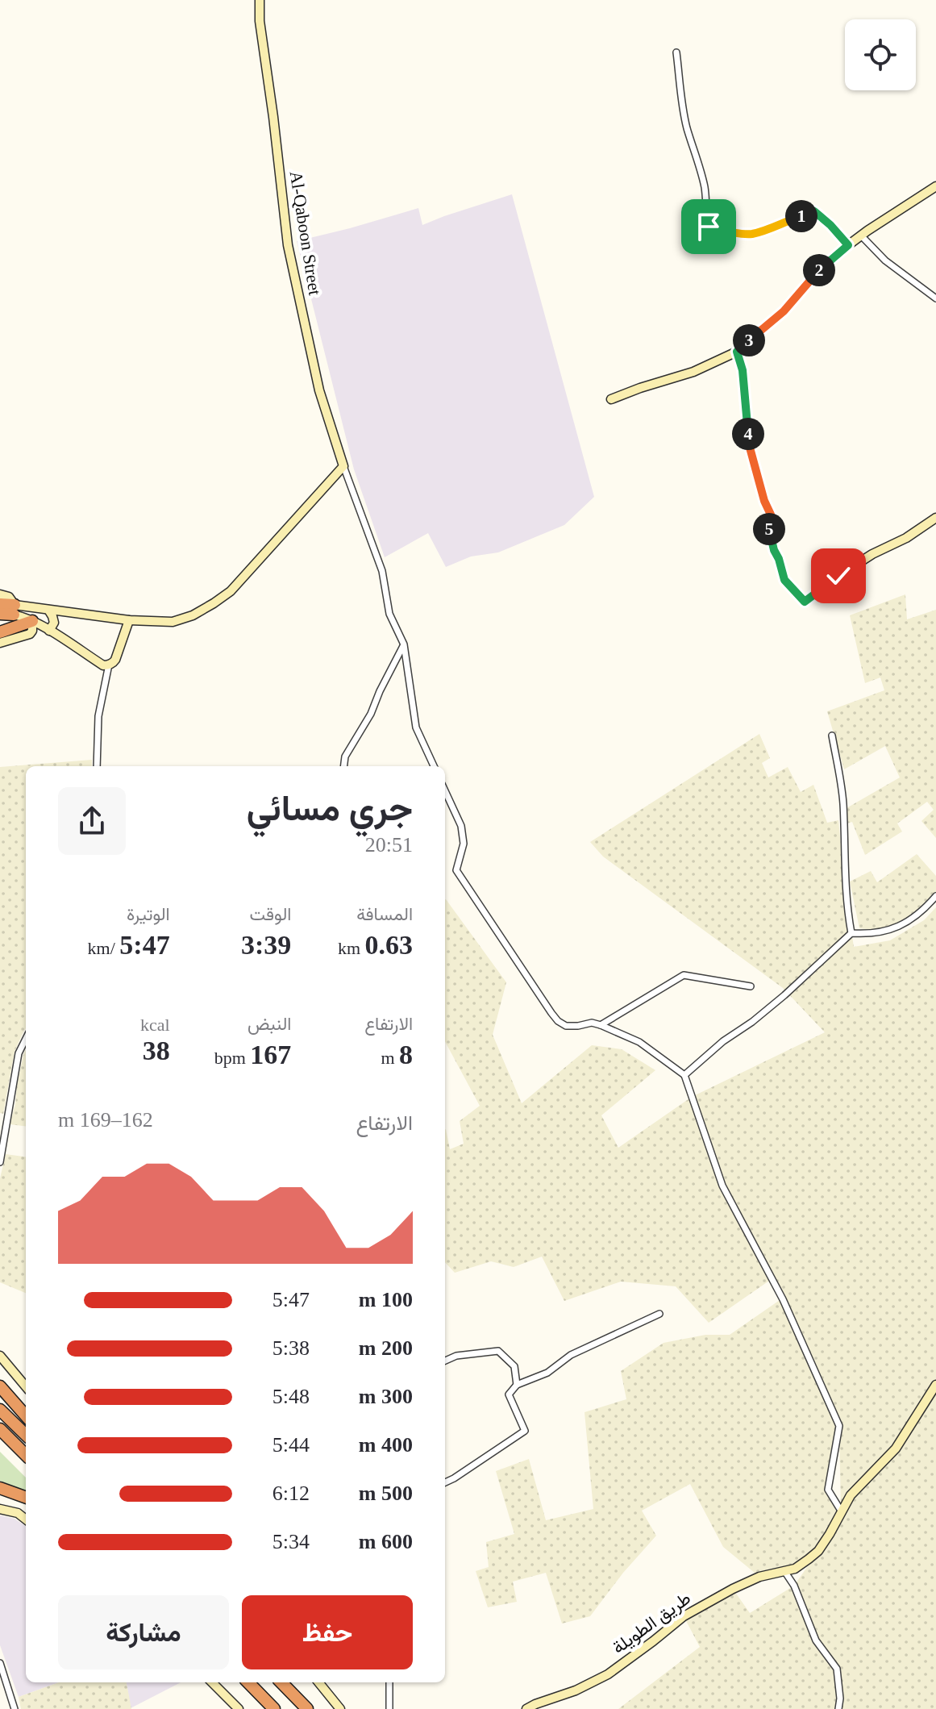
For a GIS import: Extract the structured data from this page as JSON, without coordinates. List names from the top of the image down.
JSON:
{
  "streets": {
    "street": ["Al-Qaboon Street", "طريق الطويلة"]
  },
  "page": {
    "pins": [
      "1",
      "2",
      "3",
      "4",
      "5"
    ],
    "heading": ["جري مسائي", "20:51"],
    "stats": [
      ["المسافة", "0.63 km"],
      ["الوقت", "3:39"],
      ["الوتيرة", "5:47 /km"],
      ["الارتفاع", "8 m"],
      ["النبض", "167 bpm"],
      ["kcal", "38"]
    ],
    "chart": ["الارتفاع", "162–169 m"],
    "list": [
      {
        "name": "100 m",
        "note": "5:47"
      },
      {
        "name": "200 m",
        "note": "5:38"
      },
      {
        "name": "300 m",
        "note": "5:48"
      },
      {
        "name": "400 m",
        "note": "5:44"
      },
      {
        "name": "500 m",
        "note": "6:12"
      },
      {
        "name": "600 m",
        "note": "5:34"
      }
    ],
    "buttons": ["حفظ", "مشاركة"]
  }
}
